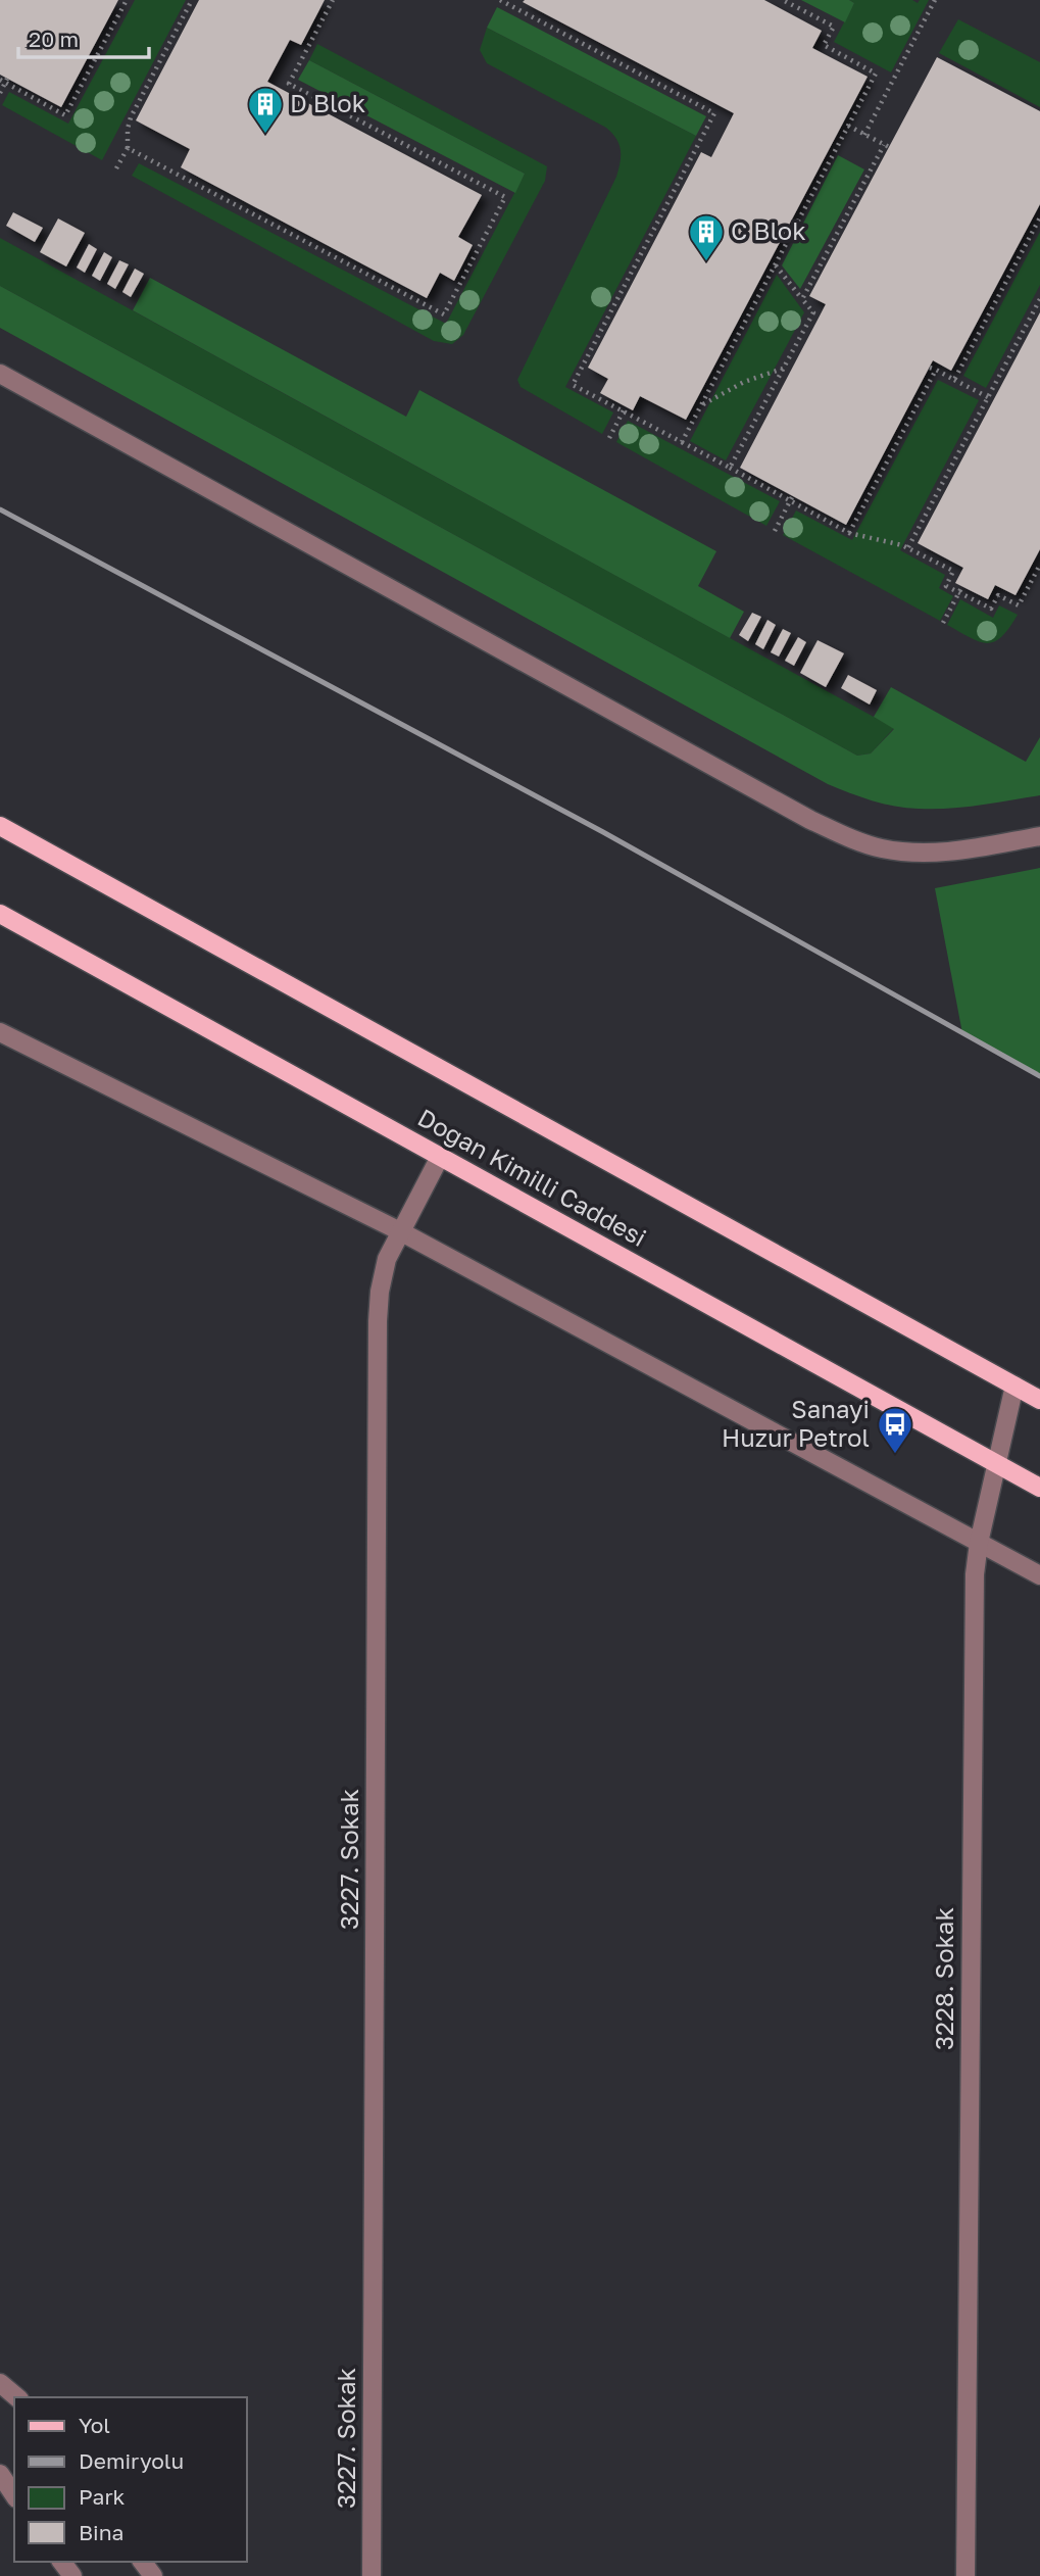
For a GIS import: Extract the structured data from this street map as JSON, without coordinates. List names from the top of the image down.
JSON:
{
  "streets": {
    "main road": ["Doğan Kimilli Caddesi"],
    "street": ["3227. Sokak", "3228. Sokak"]
  },
  "crossings": [
    ["Doğan Kimilli Caddesi", "3227. Sokak"],
    ["Doğan Kimilli Caddesi", "3228. Sokak"]
  ],
  "places": {
    "building": ["D Blok", "C Blok"],
    "bus stop": ["Sanayi Huzur Petrol"]
  },
  "legend": [
    "Yol",
    "Demiryolu",
    "Park",
    "Bina"
  ],
  "scale_bar": "20 m"
}
